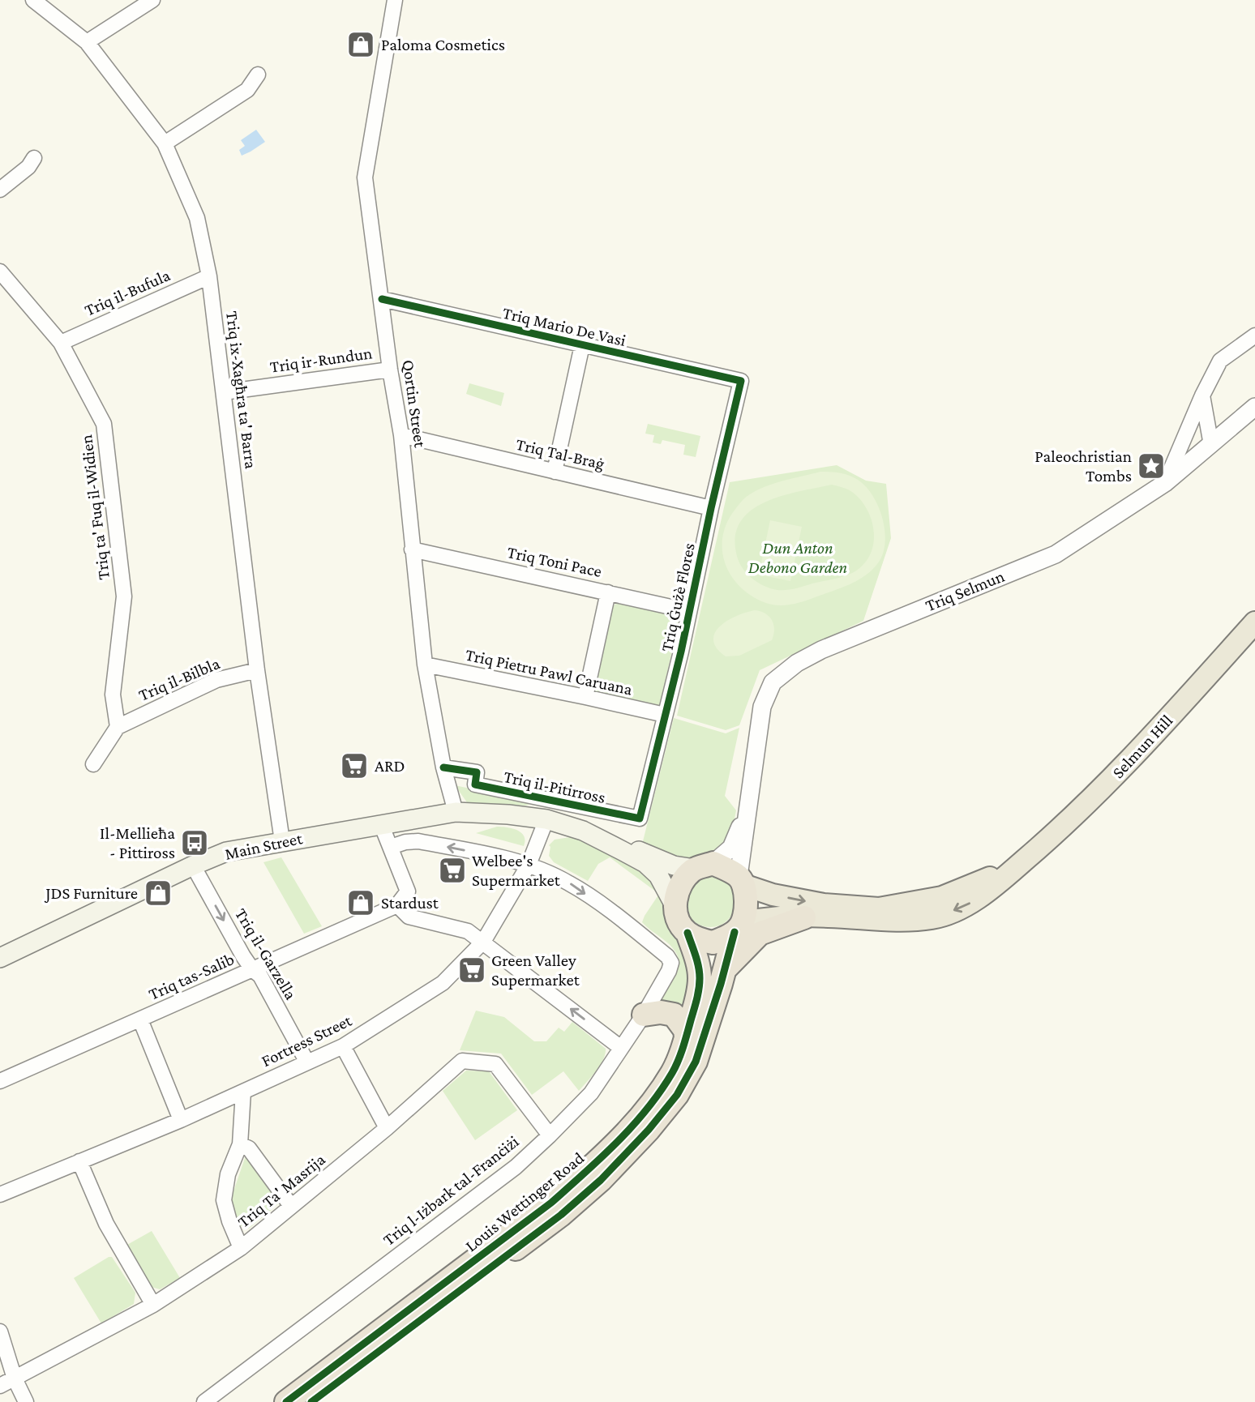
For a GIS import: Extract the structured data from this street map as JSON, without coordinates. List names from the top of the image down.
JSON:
{
  "streets": {
    "highway": ["Louis Wettinger Road"],
    "main road": ["Selmun Hill", "Main Street"],
    "street": [
      "Triq il-Bufula",
      "Triq Mario De Vasi",
      "Triq ir-Rundun",
      "Triq ix-Xagħra ta' Barra",
      "Qortin Street",
      "Triq Tal-Braġ",
      "Triq ta' Fuq il-Widien",
      "Triq Toni Pace",
      "Triq Selmun",
      "Triq Ġużè Flores",
      "Triq Pietru Pawl Caruana",
      "Triq il-Bilbla",
      "Triq il-Pitirross",
      "Triq il-Garzella",
      "Triq tas-Salib",
      "Fortress Street",
      "Triq Ta' Masrija",
      "Triq l-Iżbark tal-Franċiżi"
    ]
  },
  "crossings": [
    ["Triq il-Bufula", "Triq ix-Xagħra ta' Barra"],
    ["Triq il-Bufula", "Triq ta' Fuq il-Widien"],
    ["Triq Mario De Vasi", "Qortin Street"],
    ["Triq Mario De Vasi", "Triq Ġużè Flores"],
    ["Triq ir-Rundun", "Triq ix-Xagħra ta' Barra"],
    ["Triq ir-Rundun", "Qortin Street"],
    ["Triq ix-Xagħra ta' Barra", "Triq il-Bilbla"],
    ["Triq ix-Xagħra ta' Barra", "Main Street"],
    ["Qortin Street", "Triq Tal-Braġ"],
    ["Qortin Street", "Triq Toni Pace"],
    ["Qortin Street", "Triq Pietru Pawl Caruana"],
    ["Qortin Street", "Triq il-Pitirross"],
    ["Qortin Street", "Main Street"],
    ["Triq Tal-Braġ", "Triq Ġużè Flores"],
    ["Triq ta' Fuq il-Widien", "Triq il-Bilbla"],
    ["Triq Toni Pace", "Triq Ġużè Flores"],
    ["Triq Selmun", "Selmun Hill"],
    ["Triq Selmun", "Main Street"],
    ["Triq Selmun", "Louis Wettinger Road"],
    ["Triq Ġużè Flores", "Triq Pietru Pawl Caruana"],
    ["Triq Ġużè Flores", "Triq il-Pitirross"],
    ["Selmun Hill", "Main Street"],
    ["Selmun Hill", "Louis Wettinger Road"],
    ["Main Street", "Triq il-Garzella"],
    ["Main Street", "Fortress Street"],
    ["Main Street", "Louis Wettinger Road"],
    ["Triq il-Garzella", "Triq tas-Salib"],
    ["Triq il-Garzella", "Fortress Street"],
    ["Fortress Street", "Triq l-Iżbark tal-Franċiżi"],
    ["Triq Ta' Masrija", "Triq l-Iżbark tal-Franċiżi"]
  ],
  "one_way": ["Triq il-Garzella"],
  "parks": ["Dun Anton Debono Garden"],
  "places": {
    "shop": ["Paloma Cosmetics", "JDS Furniture", "Stardust"],
    "place": ["Paleochristian Tombs"],
    "supermarket": ["ARD", "Welbee's Supermarket", "Green Valley Supermarket"],
    "bus stop": ["Il-Mellieħa - Pittiross"]
  }
}
